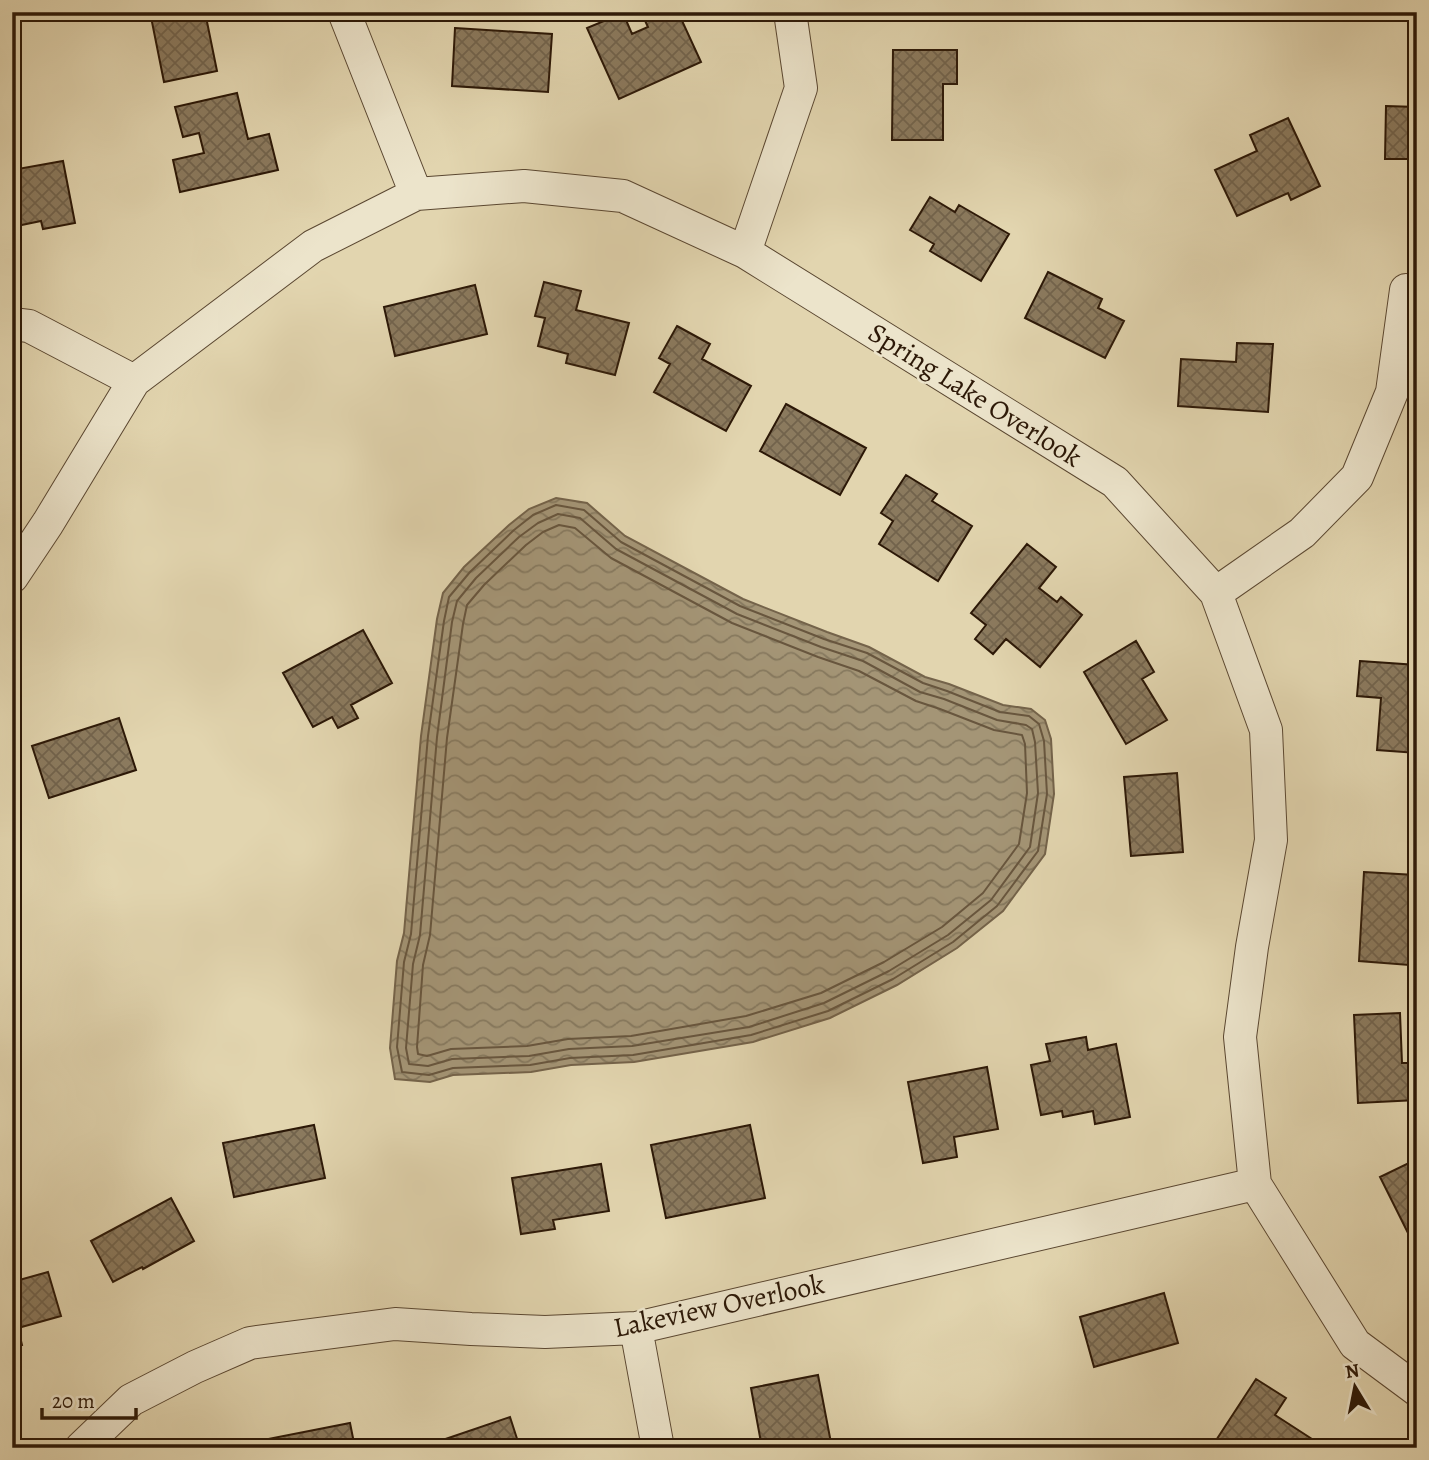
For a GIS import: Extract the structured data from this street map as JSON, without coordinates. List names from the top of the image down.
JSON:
{
  "streets": {
    "street": ["Spring Lake Overlook", "Lakeview Overlook"]
  },
  "crossings": [
    ["Spring Lake Overlook", "Lakeview Overlook"]
  ],
  "scale_bar": "20 m",
  "north": "top"
}
